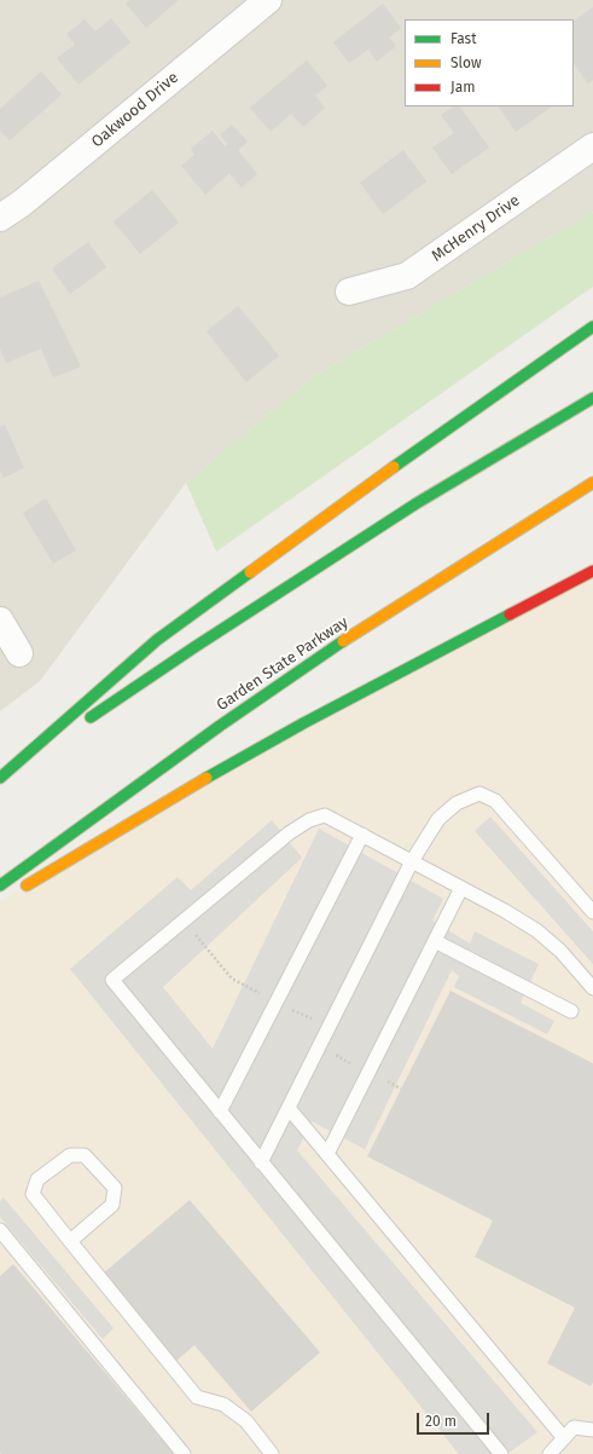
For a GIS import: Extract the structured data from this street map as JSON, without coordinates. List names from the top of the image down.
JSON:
{
  "streets": {
    "highway": ["Garden State Parkway"],
    "street": ["Oakwood Drive", "McHenry Drive"]
  },
  "legend": ["Fast", "Slow", "Jam"],
  "scale_bar": "20 m"
}
